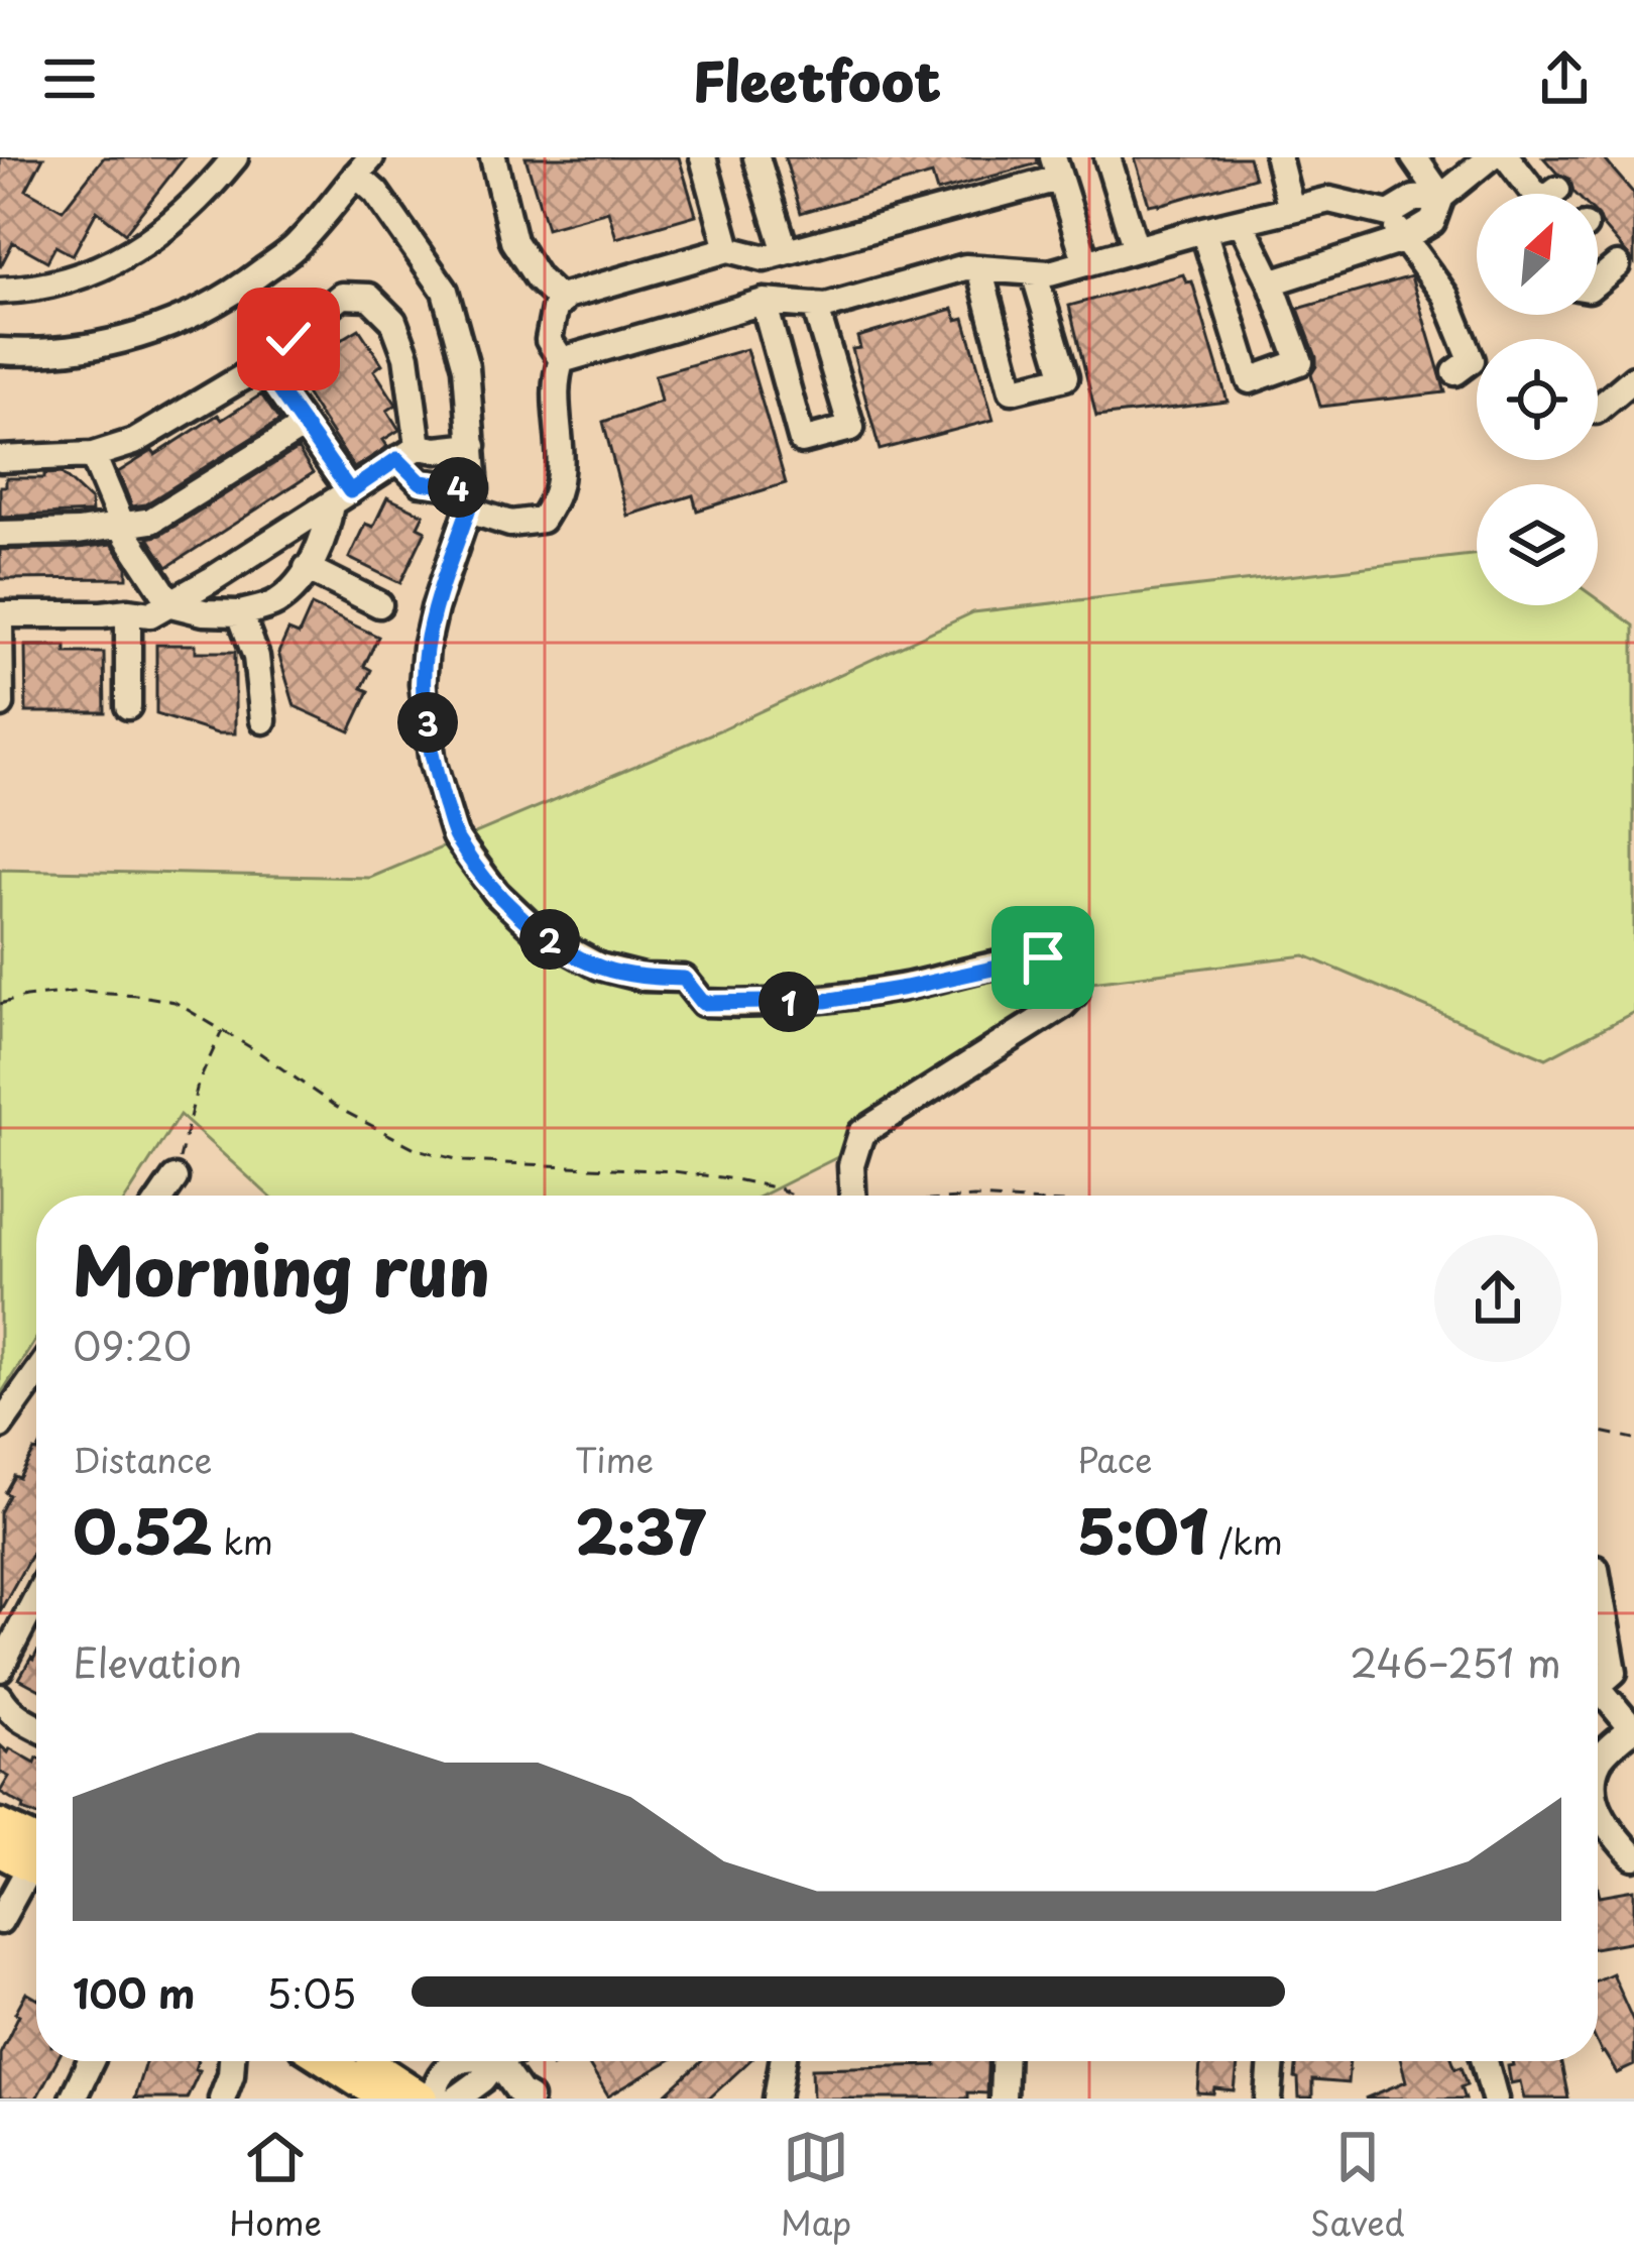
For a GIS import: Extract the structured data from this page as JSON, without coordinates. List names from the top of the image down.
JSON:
{
  "north": "top right",
  "page": {
    "header": "Fleetfoot",
    "pins": [
      "4",
      "3",
      "2",
      "1"
    ],
    "heading": ["Morning run", "09:20"],
    "stats": [
      ["Distance", "0.52 km"],
      ["Time", "2:37"],
      ["Pace", "5:01 /km"]
    ],
    "chart": ["Elevation", "246–251 m"],
    "list": [
      {
        "name": "100 m",
        "note": "5:05"
      }
    ],
    "tabs": ["Home", "Map", "Saved"]
  }
}
